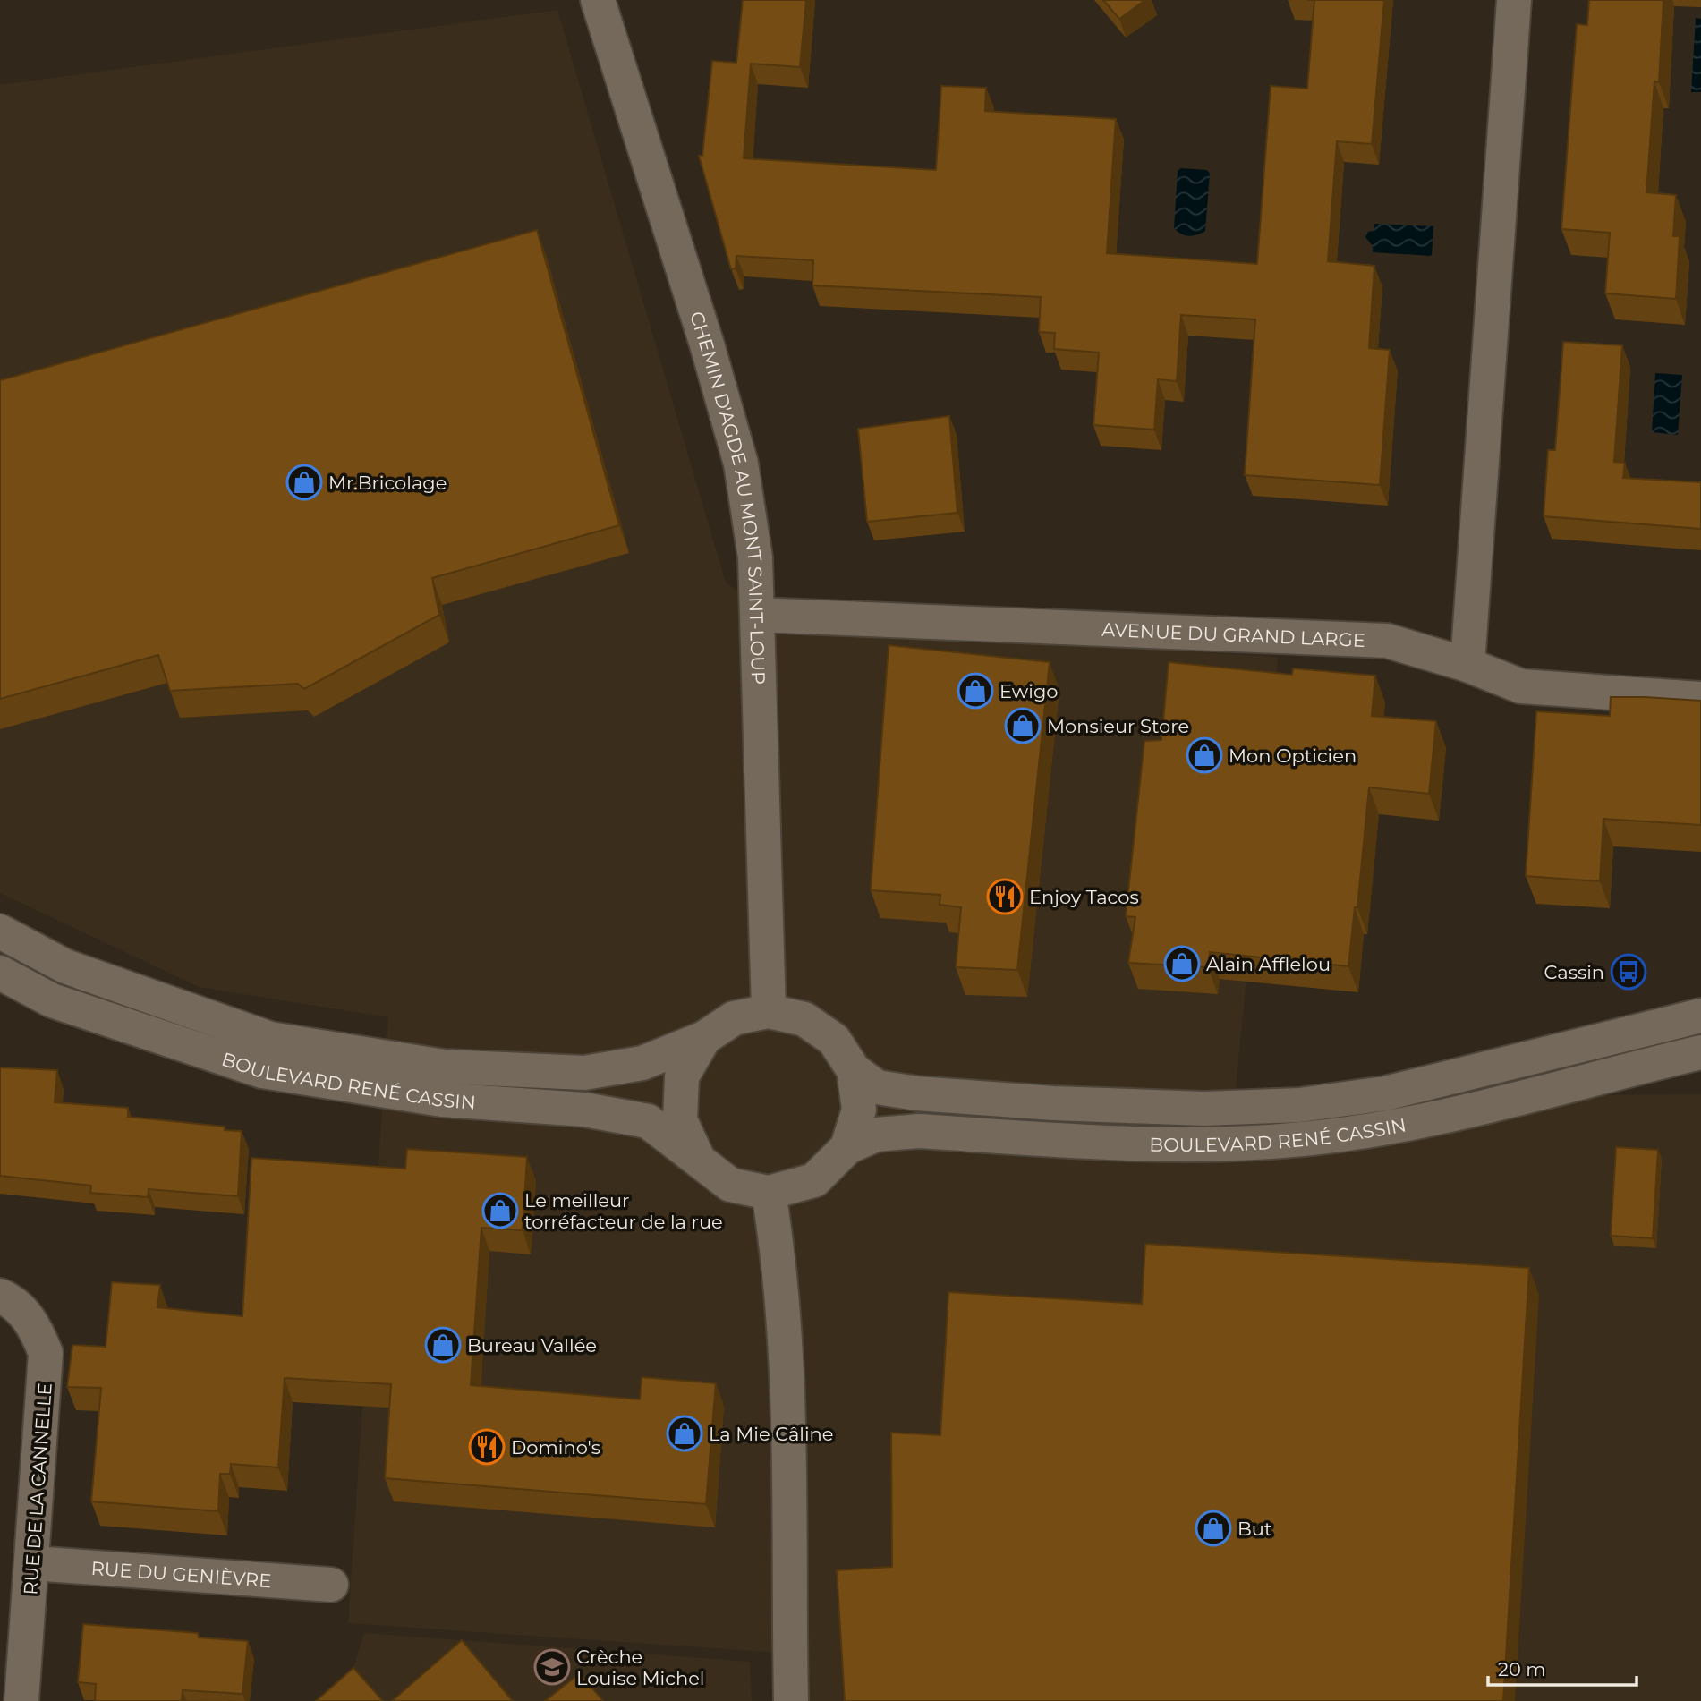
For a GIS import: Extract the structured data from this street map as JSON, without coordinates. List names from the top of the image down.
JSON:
{
  "streets": {
    "street": [
      "CHEMIN D'AGDE AU MONT SAINT-LOUP",
      "AVENUE DU GRAND LARGE",
      "BOULEVARD RENÉ CASSIN",
      "RUE DE LA CANNELLE",
      "RUE DU GENIÈVRE"
    ]
  },
  "crossings": [
    ["CHEMIN D'AGDE AU MONT SAINT-LOUP", "AVENUE DU GRAND LARGE"],
    ["CHEMIN D'AGDE AU MONT SAINT-LOUP", "BOULEVARD RENÉ CASSIN"],
    ["RUE DE LA CANNELLE", "RUE DU GENIÈVRE"]
  ],
  "places": {
    "shop": [
      "Mr.Bricolage",
      "Ewigo",
      "Monsieur Store",
      "Mon Opticien",
      "Alain Afflelou",
      "Le meilleur torréfacteur de la rue",
      "Bureau Vallée",
      "La Mie Câline",
      "But"
    ],
    "restaurant": ["Enjoy Tacos", "Domino's"],
    "bus stop": ["Cassin"],
    "school or university": ["Crèche Louise Michel"]
  },
  "scale_bar": "20 m"
}
